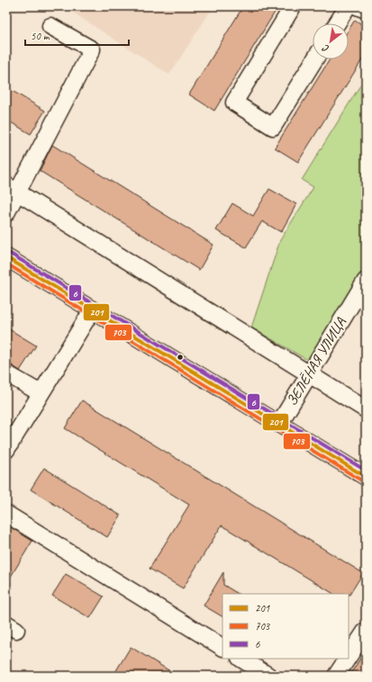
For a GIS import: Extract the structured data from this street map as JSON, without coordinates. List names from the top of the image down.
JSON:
{
  "streets": {
    "street": ["ЗЕЛЁНАЯ УЛИЦА"]
  },
  "lines": ["transit line 6", "transit line 201", "transit line 703"],
  "legend": ["201", "703", "6"],
  "scale_bar": "50 m",
  "north": "bottom left"
}
